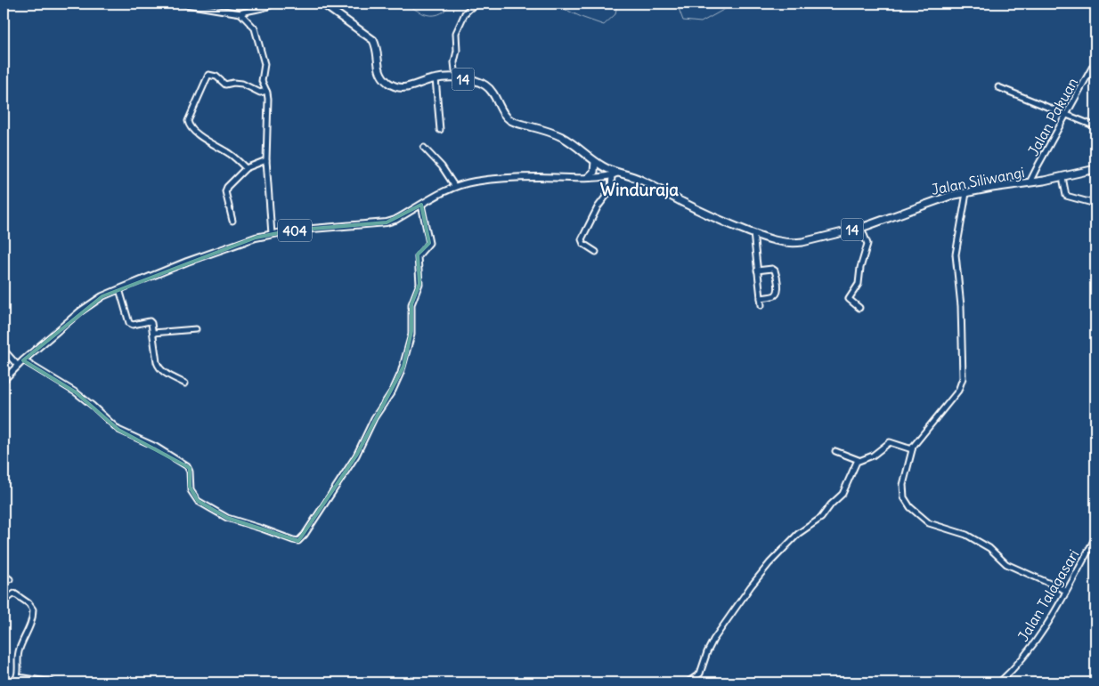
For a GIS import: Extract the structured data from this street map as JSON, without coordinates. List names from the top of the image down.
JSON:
{
  "streets": {
    "highway": ["14", "Jalan Siliwangi"],
    "main road": ["404"],
    "street": ["Jalan Pakuan", "Jalan Talagasari"]
  },
  "crossings": [
    ["14", "Jalan Siliwangi"],
    ["14", "404"],
    ["Jalan Pakuan", "Jalan Siliwangi"],
    ["Jalan Siliwangi", "404"]
  ],
  "districts": ["Winduraja"]
}
